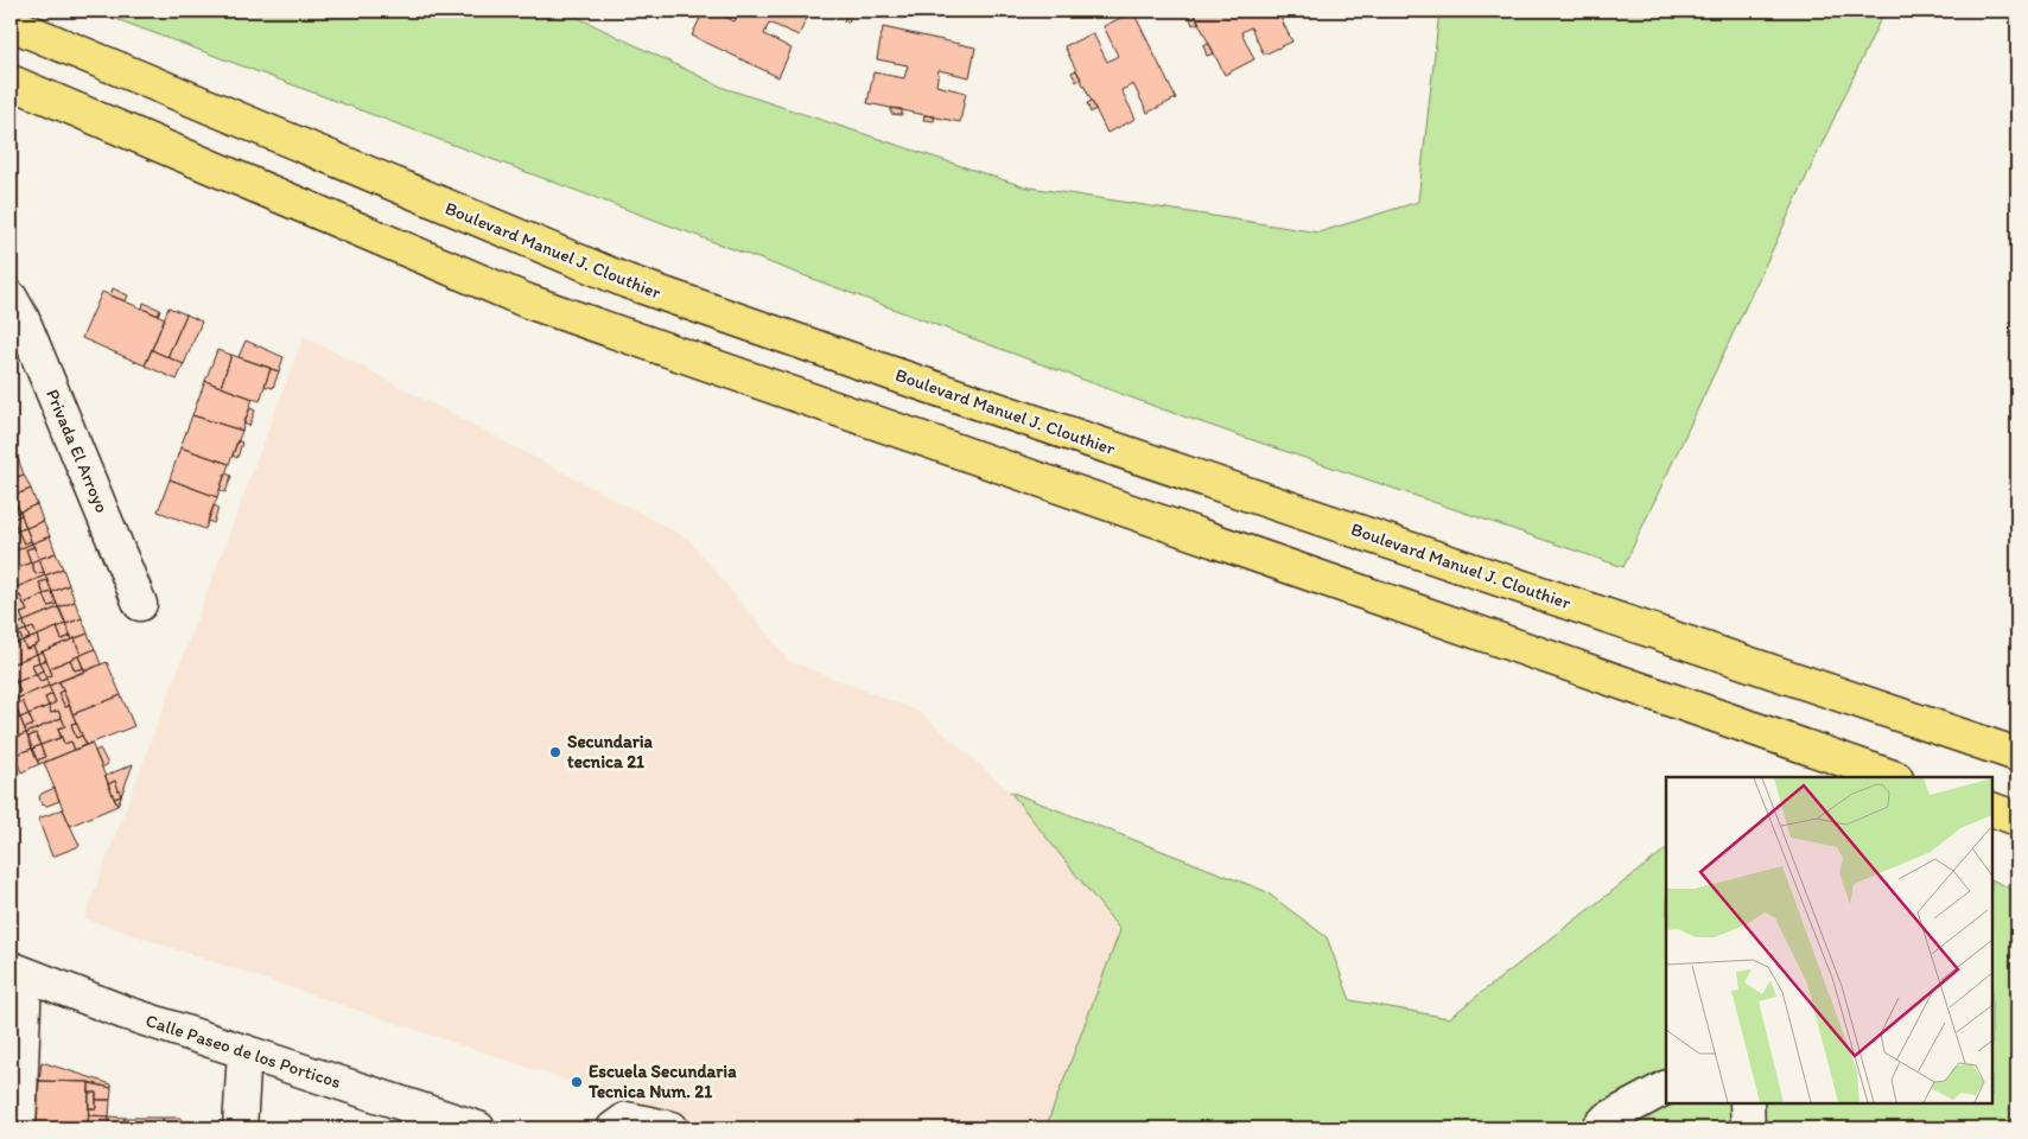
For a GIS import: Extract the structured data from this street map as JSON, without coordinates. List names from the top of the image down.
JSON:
{
  "streets": {
    "main road": ["Boulevard Manuel J. Clouthier"],
    "street": ["Privada El Arroyo", "Calle Paseo de los Porticos"]
  },
  "places": ["Secundaria tecnica 21", "Escuela Secundaria Tecnica Num. 21"]
}
